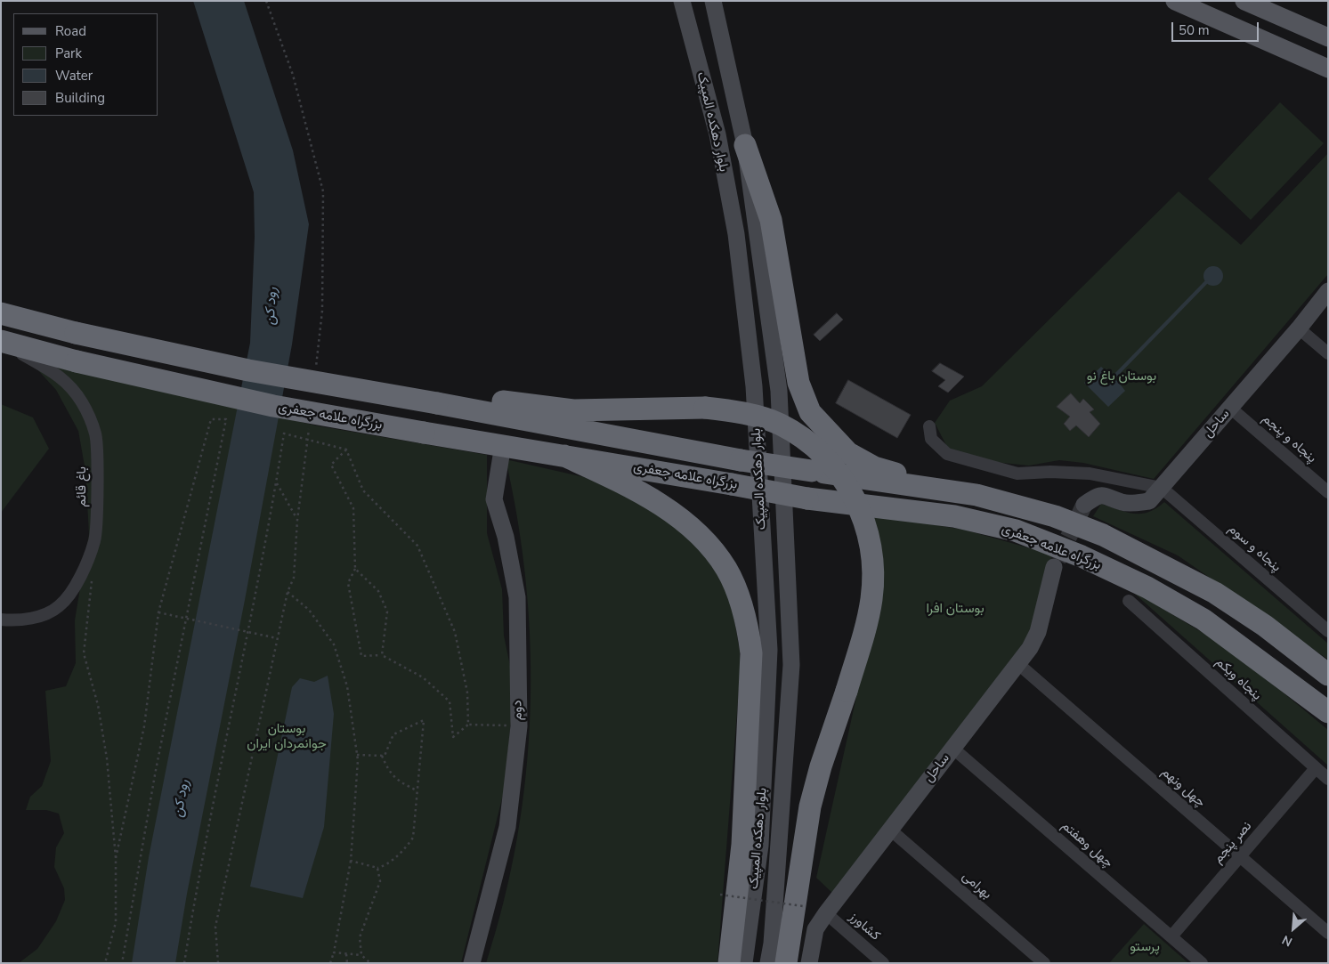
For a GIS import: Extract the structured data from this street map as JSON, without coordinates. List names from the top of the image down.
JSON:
{
  "streets": {
    "highway": ["بزرگراه علامه جعفری"],
    "main road": ["بلوار دهکده المپیک", "ساحل", "دوم"],
    "street": [
      "پنجاه و پنجم",
      "باغ قائم",
      "پنجاه و سوم",
      "پنجاه ویکم",
      "چهل ونهم",
      "نصر پنجم",
      "چهل وهفتم",
      "بهرامی",
      "کشاورز"
    ]
  },
  "crossings": [
    ["بزرگراه علامه جعفری", "باغ قائم"],
    ["ساحل", "پنجاه و پنجم"],
    ["ساحل", "پنجاه و سوم"],
    ["ساحل", "چهل ونهم"],
    ["ساحل", "چهل وهفتم"],
    ["ساحل", "بهرامی"],
    ["ساحل", "کشاورز"],
    ["پنجاه ویکم", "نصر پنجم"],
    ["چهل ونهم", "نصر پنجم"],
    ["نصر پنجم", "چهل وهفتم"]
  ],
  "water": ["رود کن"],
  "parks": [
    "بوستان باغ نو",
    "بوستان افرا",
    "بوستان جوانمردان ایران",
    "پرستو"
  ],
  "legend": [
    "Road",
    "Park",
    "Water",
    "Building"
  ],
  "scale_bar": "50 m",
  "north": "bottom left"
}
